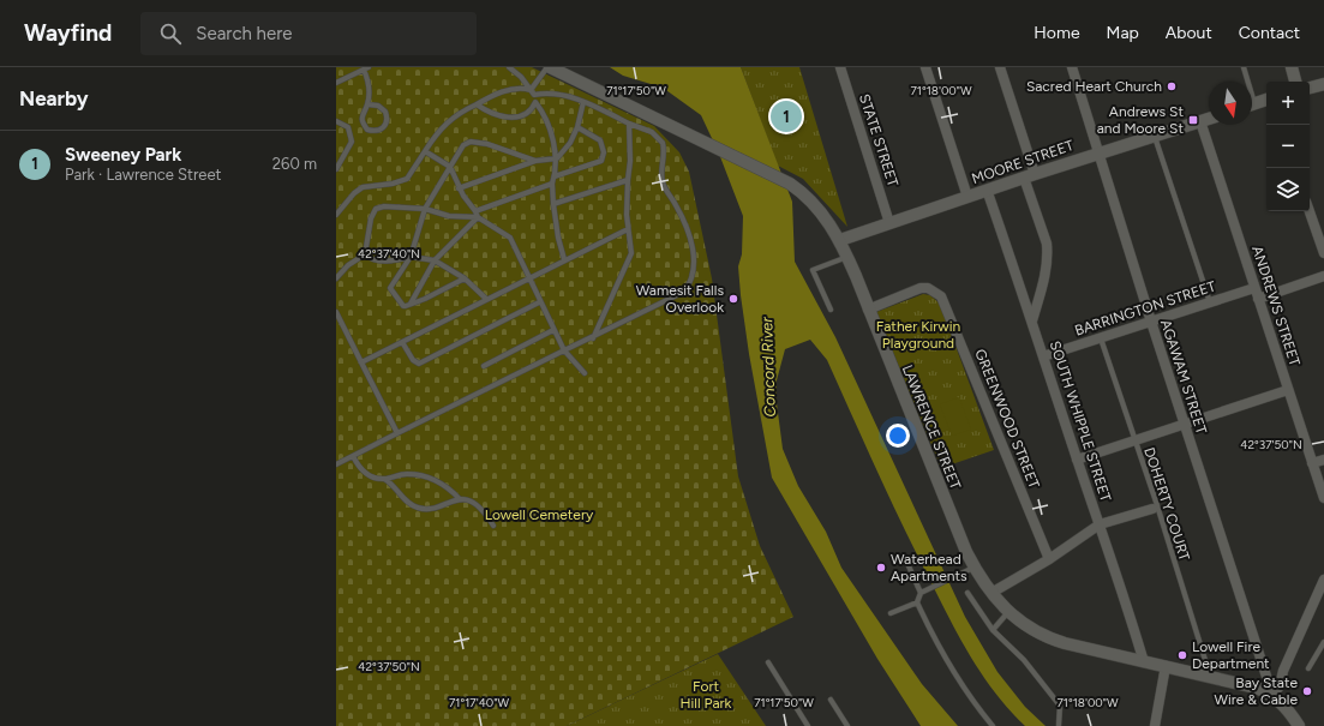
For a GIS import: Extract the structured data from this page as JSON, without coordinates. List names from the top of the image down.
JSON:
{
  "streets": {
    "main road": ["MOORE STREET", "LAWRENCE STREET"],
    "street": [
      "STATE STREET",
      "ANDREWS STREET",
      "BARRINGTON STREET",
      "AGAWAM STREET",
      "GREENWOOD STREET",
      "SOUTH WHIPPLE STREET"
    ],
    "lane": ["DOHERTY COURT"]
  },
  "crossings": [
    ["STATE STREET", "MOORE STREET"],
    ["MOORE STREET", "ANDREWS STREET"],
    ["MOORE STREET", "AGAWAM STREET"],
    ["MOORE STREET", "SOUTH WHIPPLE STREET"],
    ["MOORE STREET", "LAWRENCE STREET"],
    ["ANDREWS STREET", "BARRINGTON STREET"],
    ["BARRINGTON STREET", "AGAWAM STREET"],
    ["BARRINGTON STREET", "SOUTH WHIPPLE STREET"],
    ["BARRINGTON STREET", "DOHERTY COURT"],
    ["AGAWAM STREET", "LAWRENCE STREET"],
    ["GREENWOOD STREET", "LAWRENCE STREET"],
    ["SOUTH WHIPPLE STREET", "LAWRENCE STREET"],
    ["LAWRENCE STREET", "DOHERTY COURT"]
  ],
  "water": ["Concord River"],
  "parks": ["Father Kirwin Playground", "Lowell Cemetery", "Fort Hill Park"],
  "places": {
    "other": [
      "Sacred Heart Church",
      "Wamesit Falls Overlook",
      "Waterhead Apartments",
      "Lowell Fire Department",
      "Bay State Wire & Cable"
    ],
    "transit": ["Andrews St and Moore St"]
  },
  "north": "bottom",
  "page": {
    "header": "Wayfind",
    "search": "Search here",
    "nav": [
      "Home",
      "Map",
      "About",
      "Contact"
    ],
    "heading": "Nearby",
    "map_buttons": ["+", "−"],
    "pins": "1",
    "list": [
      {
        "mark": "1",
        "name": "Sweeney Park",
        "note": "Park · Lawrence Street",
        "value": "260 m"
      }
    ]
  },
  "coordinates": [
    "71°17'50\"W",
    "71°18'00\"W",
    "42°37'40\"N",
    "42°37'50\"N",
    "71°17'40\"W"
  ]
}
